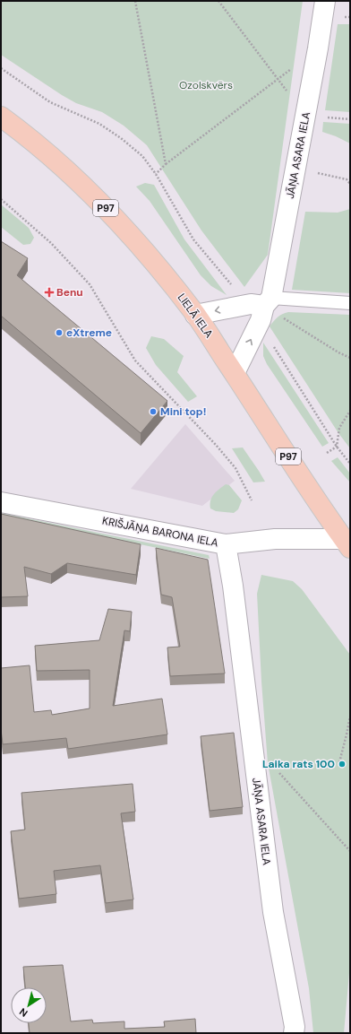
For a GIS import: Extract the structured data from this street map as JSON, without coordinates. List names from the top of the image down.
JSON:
{
  "streets": {
    "main road": ["P97", "LIELĀ IELA"],
    "street": ["JĀŅA ASARA IELA", "KRIŠJĀŅA BARONA IELA"]
  },
  "crossings": [
    ["JĀŅA ASARA IELA", "LIELĀ IELA"],
    ["JĀŅA ASARA IELA", "KRIŠJĀŅA BARONA IELA"],
    ["LIELĀ IELA", "KRIŠJĀŅA BARONA IELA"]
  ],
  "parks": ["Ozolskvērs"],
  "places": {
    "health": ["Benu"],
    "other": ["eXtreme", "Mini top!", "Laika rats 100"]
  },
  "north": "bottom left"
}
